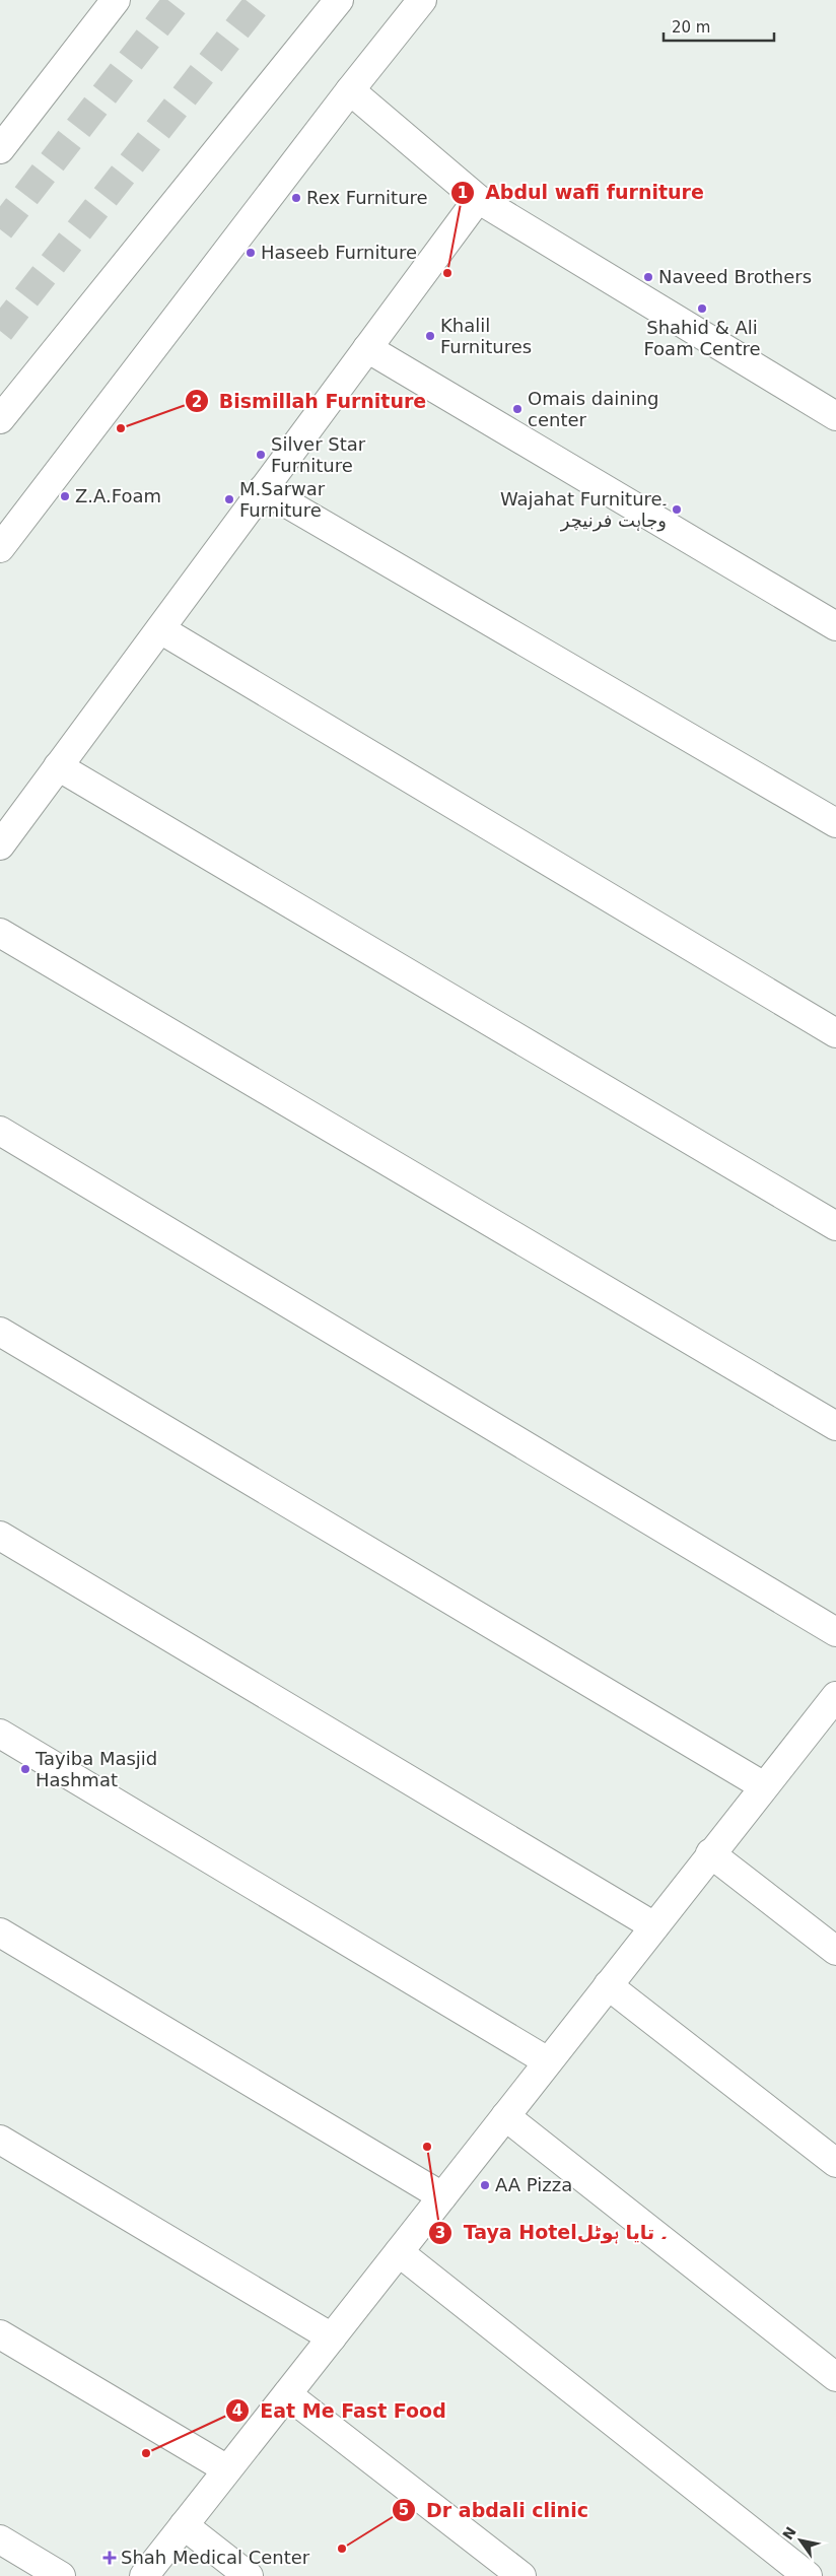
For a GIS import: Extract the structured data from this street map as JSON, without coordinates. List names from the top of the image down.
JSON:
{
  "places": {
    "other": [
      "Rex Furniture",
      "Haseeb Furniture",
      "Abdul wafi furniture",
      "Naveed Brothers",
      "Shahid & Ali Foam Centre",
      "Khalil Furnitures",
      "Omais daining center",
      "Bismillah Furniture",
      "Silver Star Furniture",
      "Z.A.Foam",
      "M.Sarwar Furniture",
      "Wajahat Furniture۔ وجاہت فرنیچر",
      "Tayiba Masjid Hashmat",
      "Taya Hotel۔ تایا ہوٹل",
      "AA Pizza",
      "Eat Me Fast Food",
      "Dr abdali clinic"
    ],
    "health": ["Shah Medical Center"]
  },
  "scale_bar": "20 m",
  "north": "top left"
}
